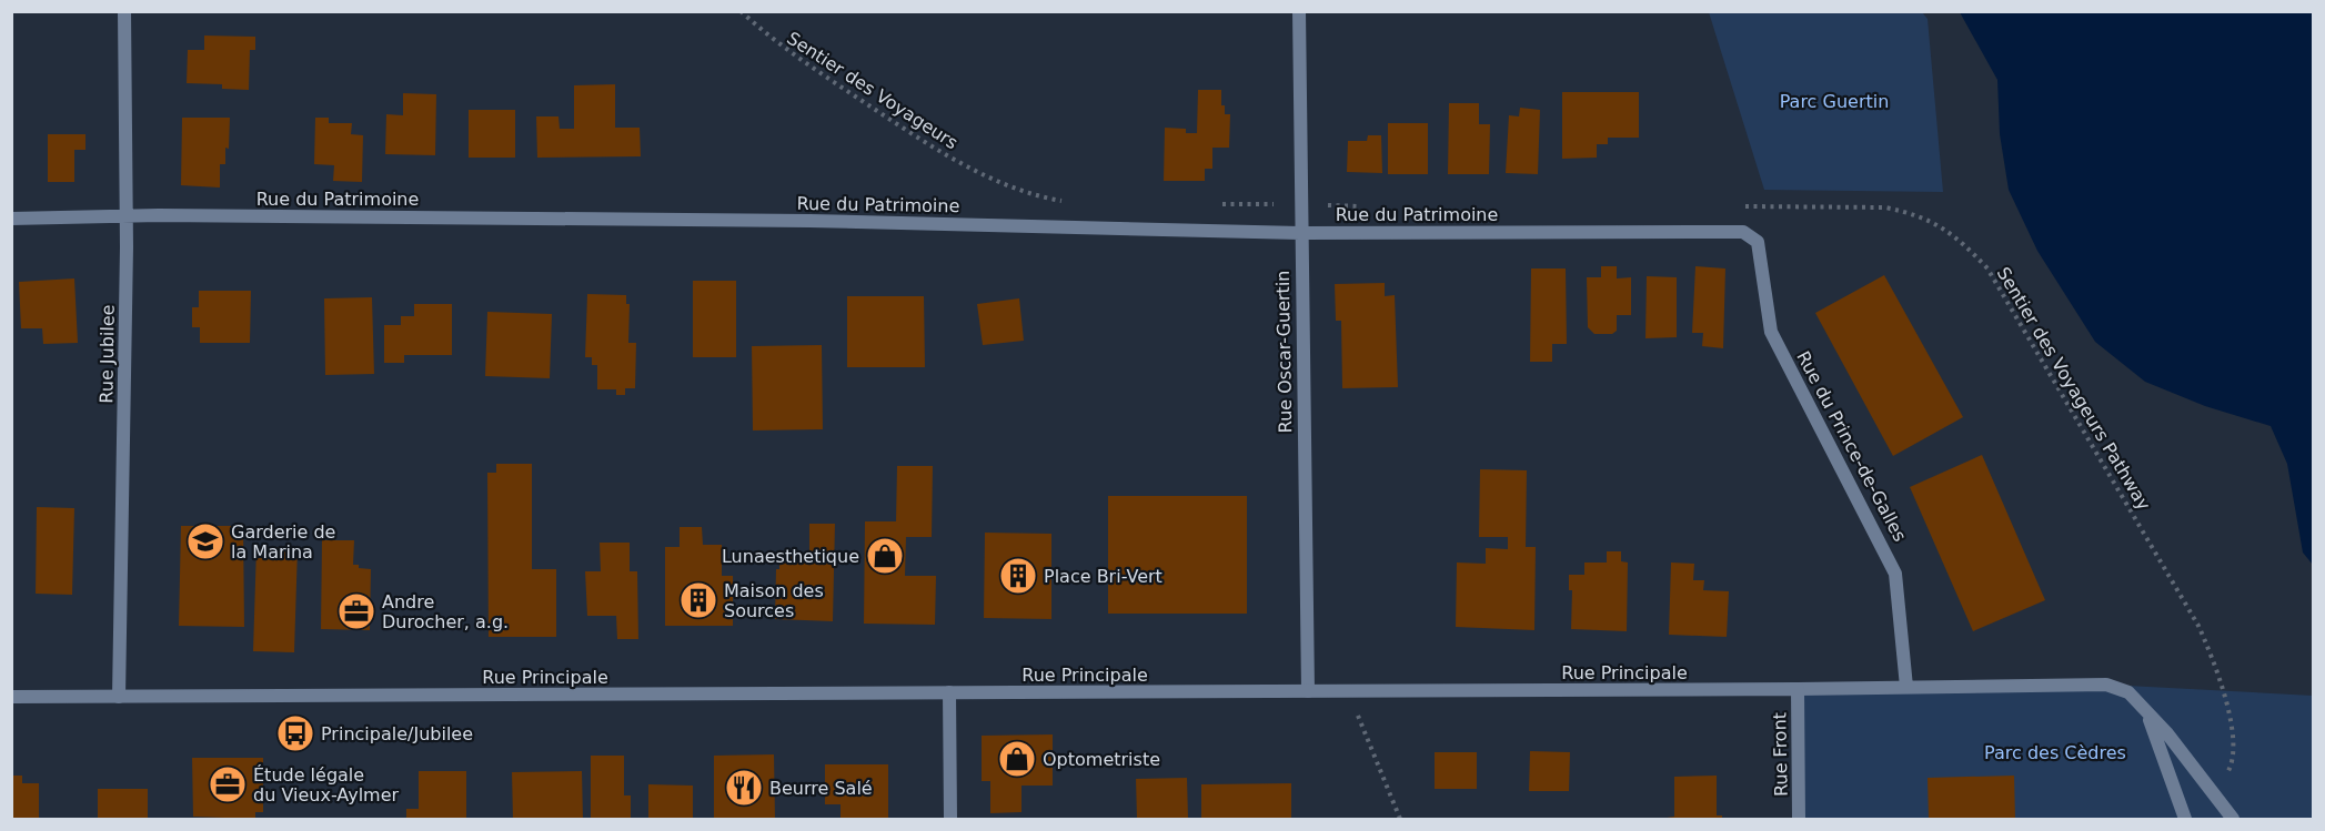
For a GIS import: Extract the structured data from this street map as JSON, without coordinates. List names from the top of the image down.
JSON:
{
  "streets": {
    "street": [
      "Rue du Patrimoine",
      "Rue Oscar-Guertin",
      "Rue Jubilee",
      "Rue du Prince-de-Galles",
      "Rue Principale",
      "Rue Front"
    ],
    "path": ["Sentier des Voyageurs", "Sentier des Voyageurs Pathway"]
  },
  "crossings": [
    ["Rue du Patrimoine", "Rue Oscar-Guertin"],
    ["Rue du Patrimoine", "Rue Jubilee"],
    ["Rue du Patrimoine", "Rue du Prince-de-Galles"],
    ["Rue Oscar-Guertin", "Rue Principale"],
    ["Rue Jubilee", "Rue Principale"],
    ["Sentier des Voyageurs Pathway", "Rue Principale"],
    ["Rue du Prince-de-Galles", "Rue Principale"],
    ["Rue Principale", "Rue Front"]
  ],
  "parks": ["Parc Guertin", "Parc des Cèdres"],
  "places": {
    "school or university": ["Garderie de la Marina"],
    "shop": ["Lunaesthetique", "Optometriste"],
    "building": ["Place Bri-Vert", "Maison des Sources"],
    "office": ["Andre Durocher, a.g.", "Étude légale du Vieux-Aylmer"],
    "bus stop": ["Principale/Jubilee"],
    "restaurant": ["Beurre Salé"]
  }
}
